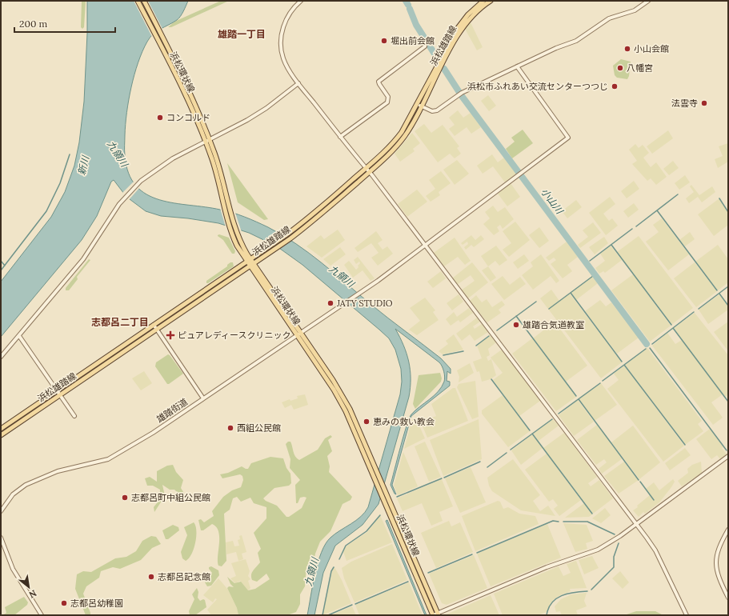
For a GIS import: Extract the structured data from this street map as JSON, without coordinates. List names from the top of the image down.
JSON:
{
  "streets": {
    "main road": ["浜松雄踏線", "浜松環状線"],
    "street": ["雄踏街道"]
  },
  "crossings": [
    ["浜松雄踏線", "浜松環状線"],
    ["浜松環状線", "雄踏街道"]
  ],
  "districts": ["雄踏一丁目", "志都呂二丁目"],
  "water": ["九領川", "新川", "小山川"],
  "places": {
    "other": [
      "堀出前会館",
      "小山会館",
      "八幡宮",
      "浜松市ふれあい交流センターつつじ",
      "法雲寺",
      "コンコルド",
      "JATY STUDIO",
      "雄踏合気道教室",
      "恵みの救い教会",
      "西組公民館",
      "志都呂町中組公民館",
      "志都呂記念館",
      "志都呂幼稚園"
    ],
    "health": ["ピュアレディースクリニック"]
  },
  "scale_bar": "200 m",
  "north": "bottom right"
}
